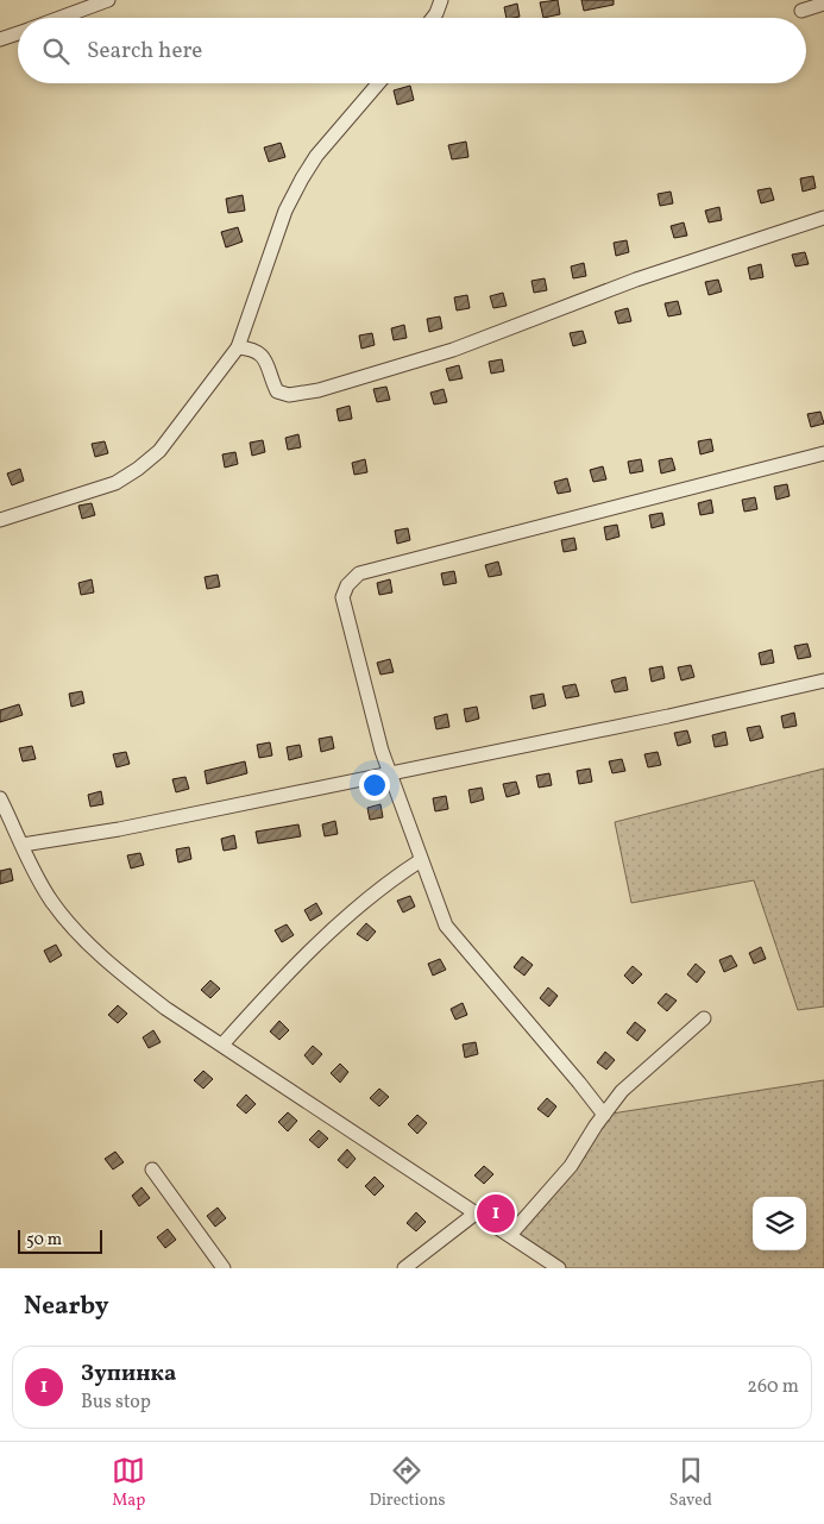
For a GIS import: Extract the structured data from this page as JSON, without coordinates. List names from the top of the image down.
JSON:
{
  "scale_bar": "50 m",
  "page": {
    "search": "Search here",
    "pins": "1",
    "scale": "50 m",
    "heading": "Nearby",
    "list": [
      {
        "mark": "1",
        "name": "Зупинка",
        "note": "Bus stop",
        "value": "260 m"
      }
    ],
    "nav": ["Map", "Directions", "Saved"]
  }
}
